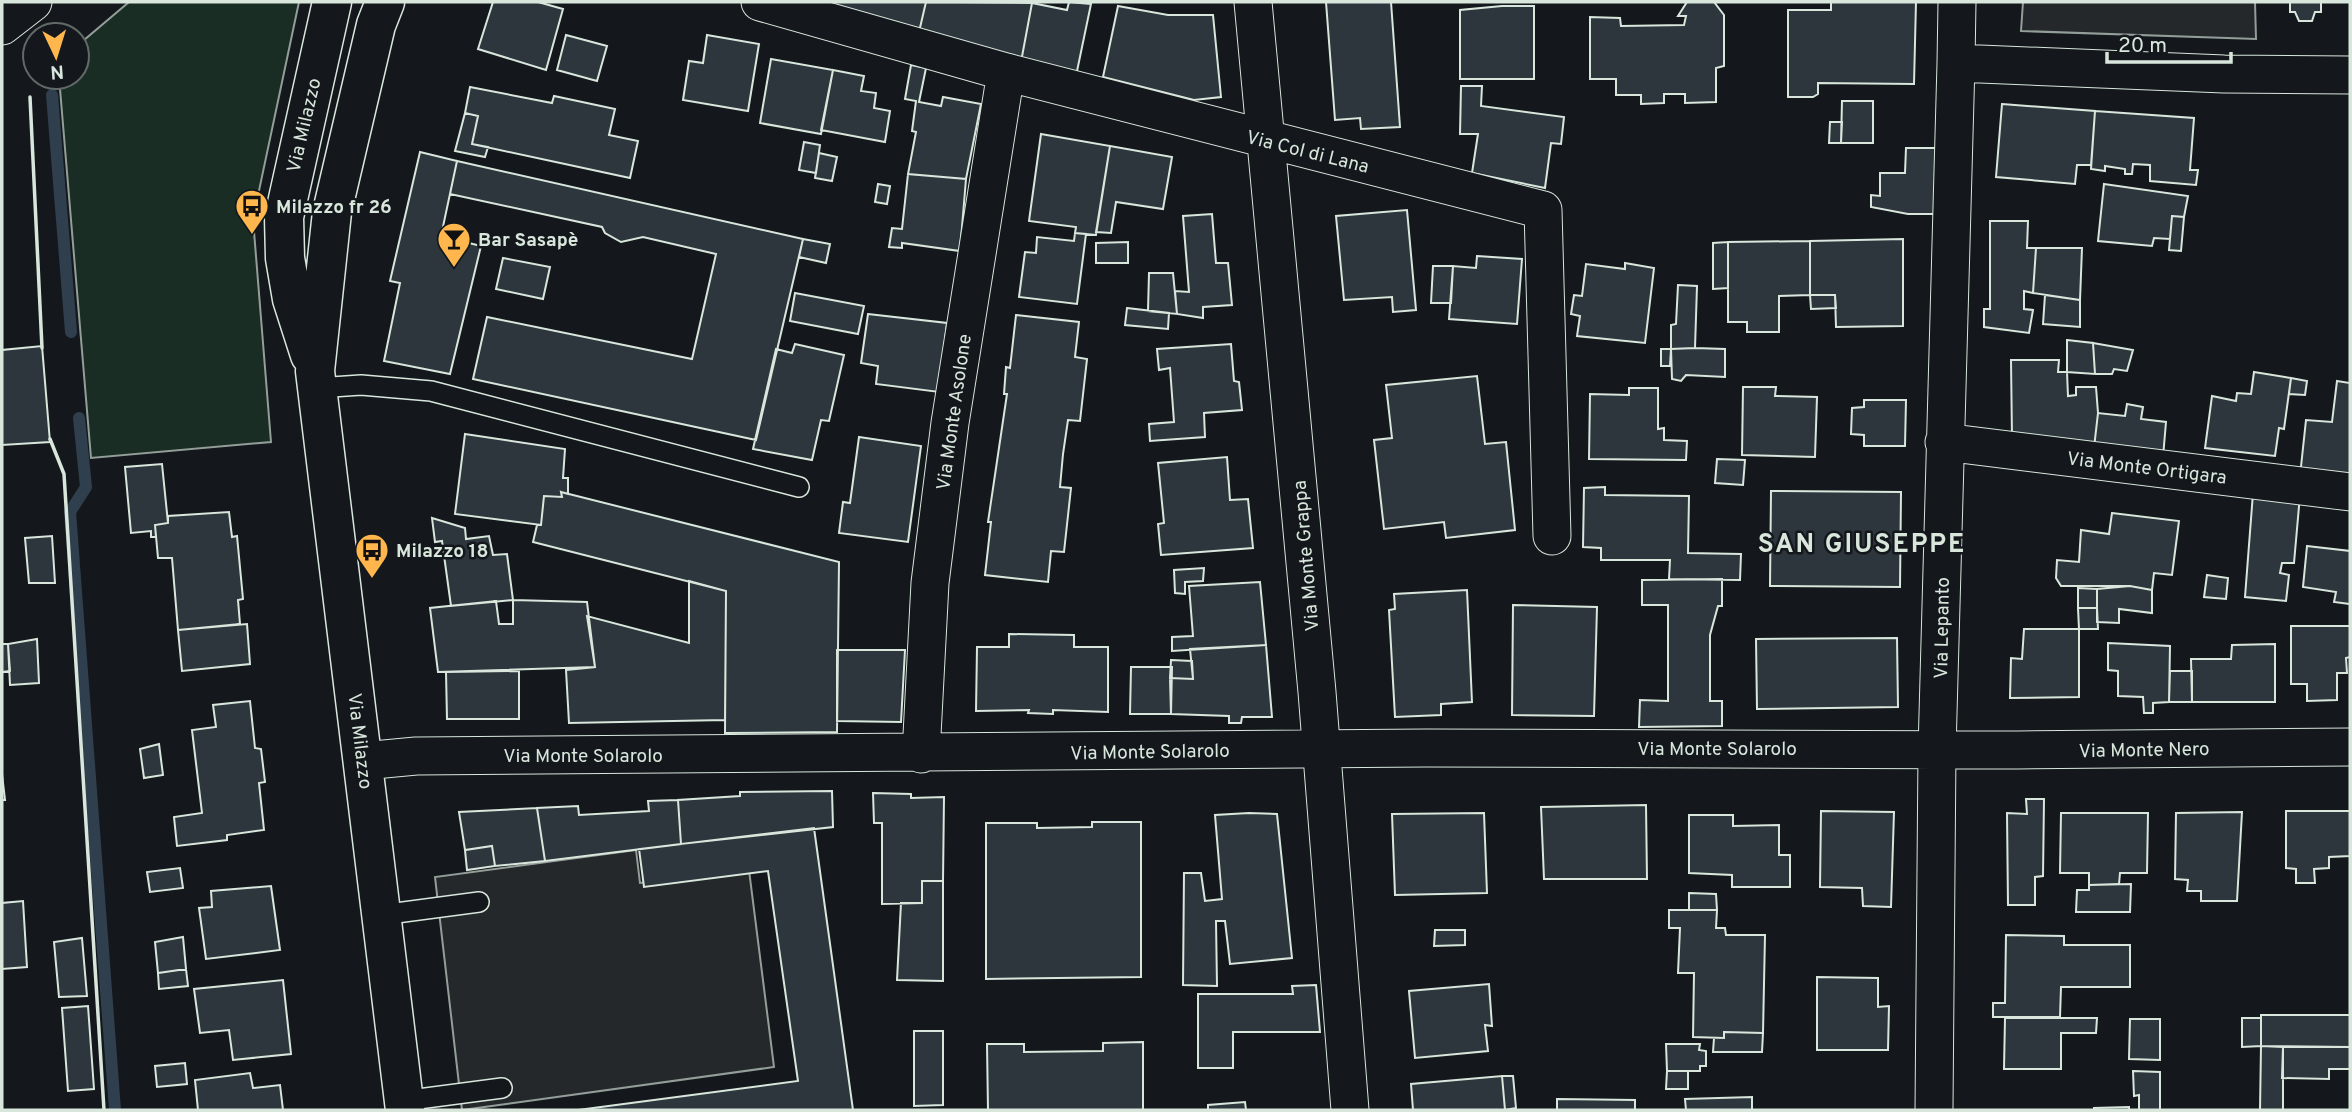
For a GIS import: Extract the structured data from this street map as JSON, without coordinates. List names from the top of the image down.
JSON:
{
  "streets": {
    "main road": ["Via Milazzo"],
    "street": [
      "Via Col di Lana",
      "Via Monte Asolone",
      "Via Monte Ortigara",
      "Via Monte Grappa",
      "Via Lepanto",
      "Via Monte Solarolo",
      "Via Monte Nero"
    ]
  },
  "crossings": [
    ["Via Milazzo", "Via Monte Solarolo"],
    ["Via Col di Lana", "Via Monte Asolone"],
    ["Via Col di Lana", "Via Monte Grappa"],
    ["Via Monte Asolone", "Via Monte Solarolo"],
    ["Via Monte Ortigara", "Via Lepanto"],
    ["Via Monte Grappa", "Via Monte Solarolo"],
    ["Via Lepanto", "Via Monte Solarolo"],
    ["Via Lepanto", "Via Monte Nero"],
    ["Via Monte Solarolo", "Via Monte Nero"]
  ],
  "districts": ["SAN GIUSEPPE"],
  "places": {
    "bus stop": ["Milazzo fr 26", "Milazzo 18"],
    "bar": ["Bar Sasapè"]
  },
  "scale_bar": "20 m",
  "north": "bottom"
}
